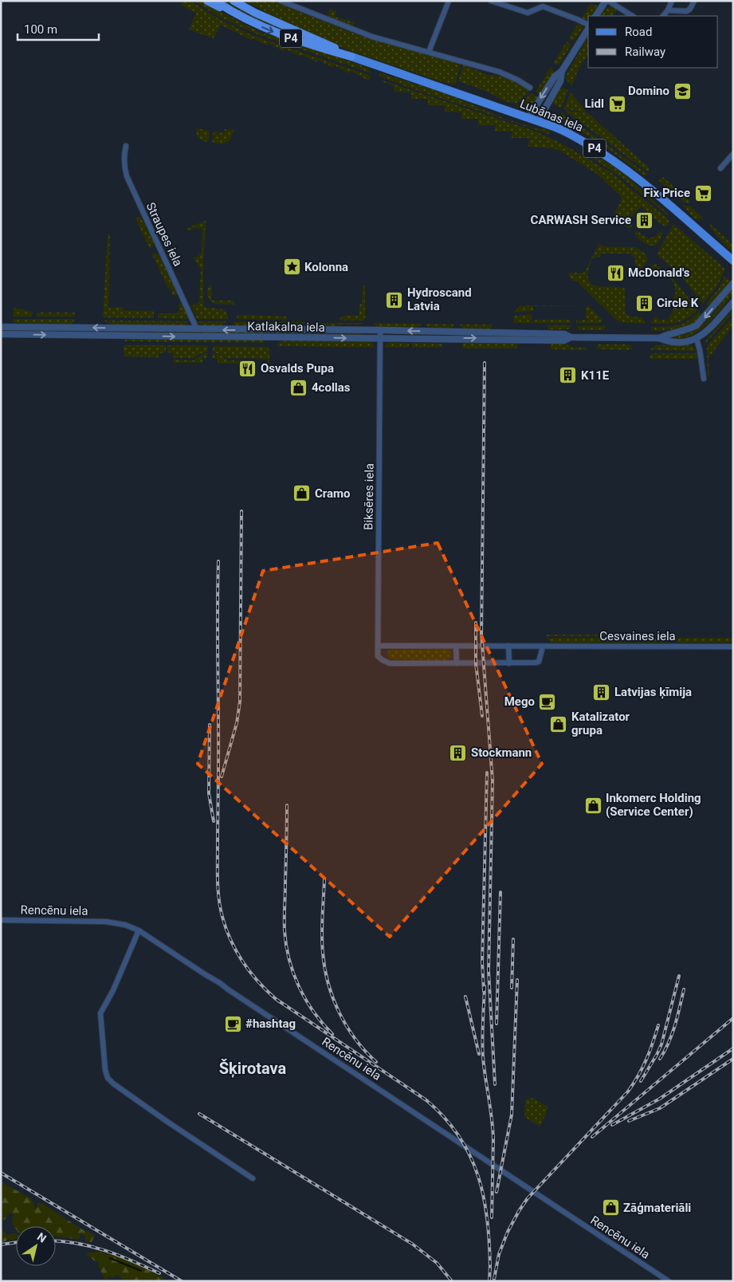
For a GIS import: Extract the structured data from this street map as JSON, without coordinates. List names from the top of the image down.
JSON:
{
  "streets": {
    "highway": ["P4", "Lubānas iela"],
    "street": [
      "Straupes iela",
      "Katlakalna iela",
      "Biksēres iela",
      "Cesvaines iela",
      "Rencēnu iela"
    ]
  },
  "crossings": [
    ["Straupes iela", "Katlakalna iela"],
    ["Katlakalna iela", "Biksēres iela"],
    ["Biksēres iela", "Cesvaines iela"]
  ],
  "districts": ["Šķirotava"],
  "places": {
    "school or university": ["Domino"],
    "supermarket": ["Lidl", "Fix Price"],
    "building": [
      "CARWASH Service",
      "Hydroscand Latvia",
      "Circle K",
      "K11E",
      "Latvijas ķīmija",
      "Stockmann"
    ],
    "place": ["Kolonna"],
    "restaurant": ["McDonald's", "Osvalds Pupa"],
    "shop": [
      "4collas",
      "Cramo",
      "Katalizator grupa",
      "Inkomerc Holding (Service Center)",
      "Zāģmateriāli"
    ],
    "cafe": ["Mego", "#hashtag"]
  },
  "legend": ["Road", "Railway"],
  "scale_bar": "100 m",
  "north": "top right"
}
